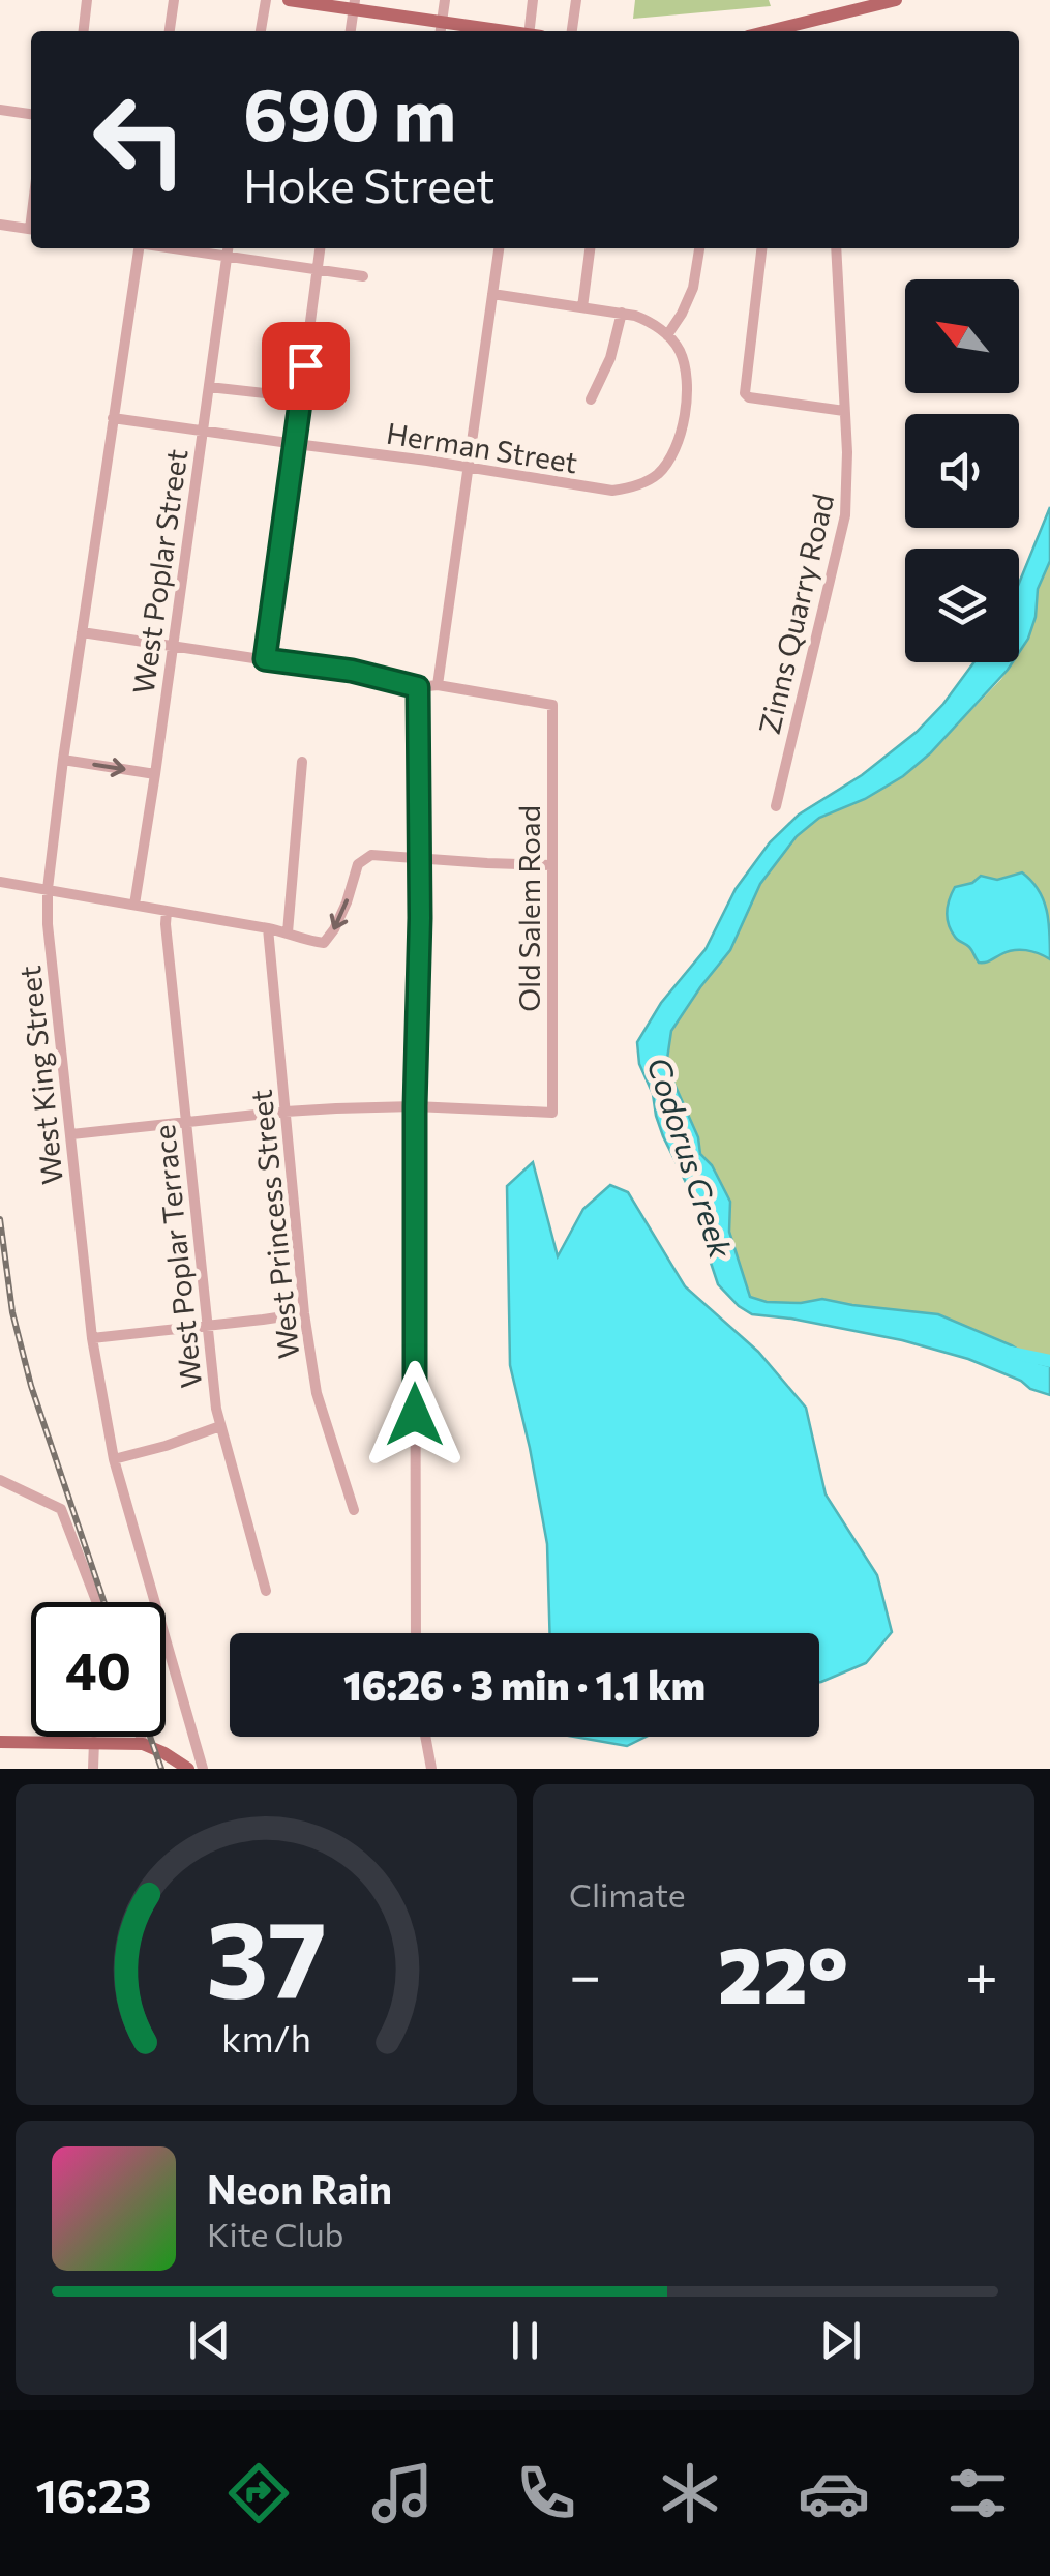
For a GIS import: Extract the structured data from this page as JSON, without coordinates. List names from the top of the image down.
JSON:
{
  "streets": {
    "street": [
      "Herman Street",
      "West Poplar Street",
      "Zinns Quarry Road",
      "Old Salem Road",
      "West King Street",
      "West Princess Street",
      "West Poplar Terrace"
    ]
  },
  "crossings": [
    ["Herman Street", "West Poplar Street"],
    ["Herman Street", "West King Street"]
  ],
  "water": ["Codorus Creek"],
  "north": "top left",
  "page": {
    "turn": ["690 m", "Hoke Street"],
    "limit": "40",
    "trip": "16:26 · 3 min · 1.1 km",
    "tile": "Climate",
    "heat": ["−", "22°", "+"],
    "song": ["Neon Rain", "Kite Club"],
    "tabs": "16:23",
    "gauge": ["37", "km/h"]
  }
}
